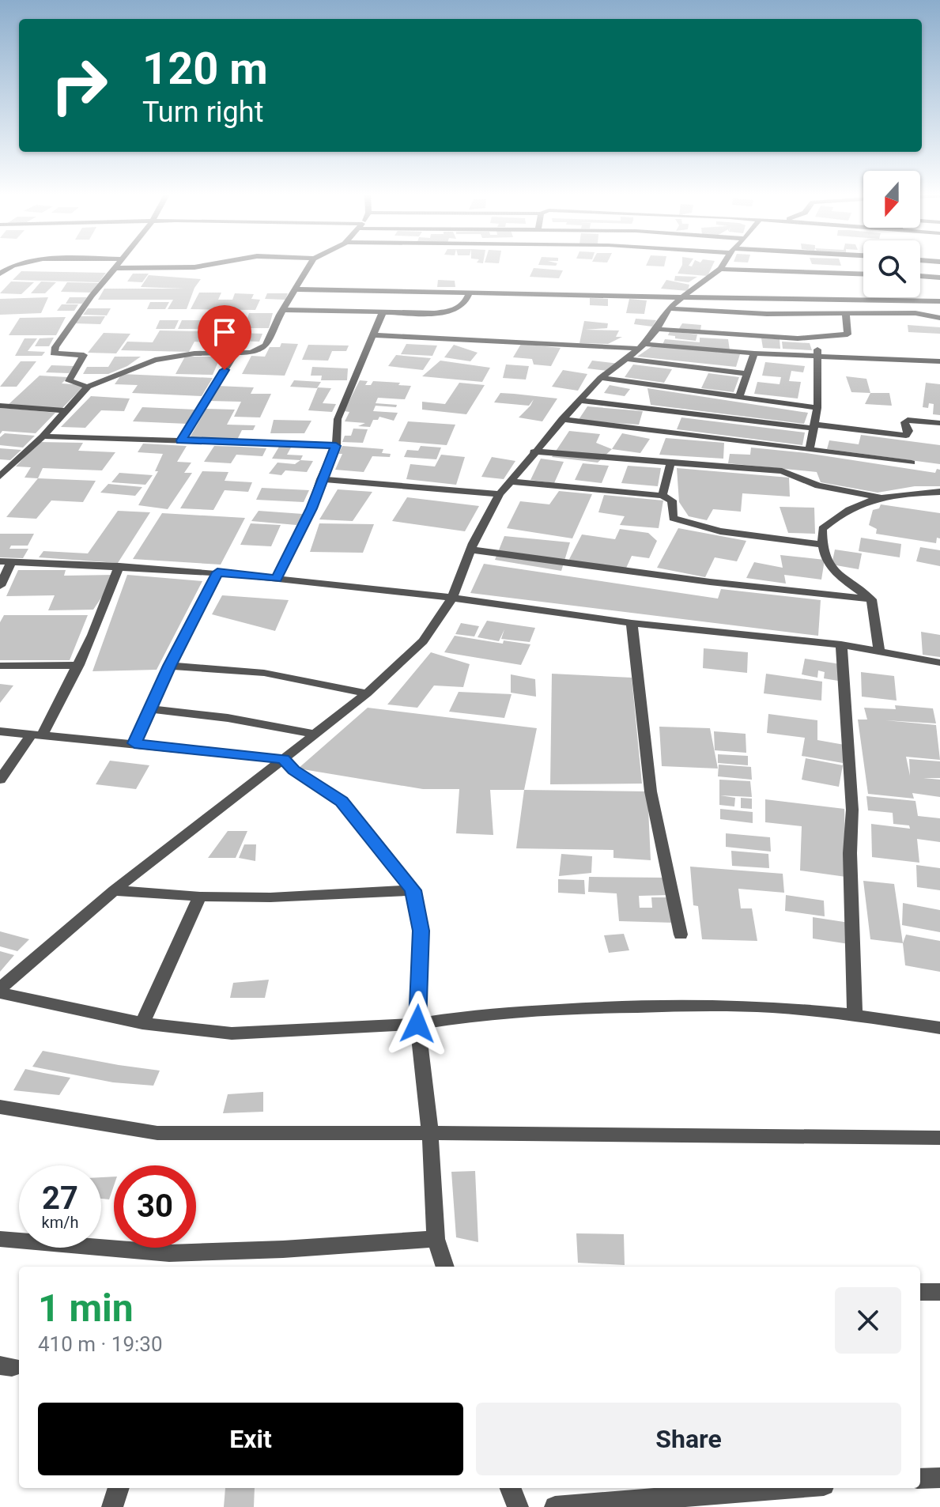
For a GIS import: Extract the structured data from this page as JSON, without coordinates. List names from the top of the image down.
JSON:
{
  "north": "bottom",
  "page": {
    "turn": ["120 m", "Turn right"],
    "speed": "27 km/h",
    "limit": "30",
    "heading": ["1 min", "410 m · 19:30"],
    "buttons": ["Exit", "Share"]
  }
}
